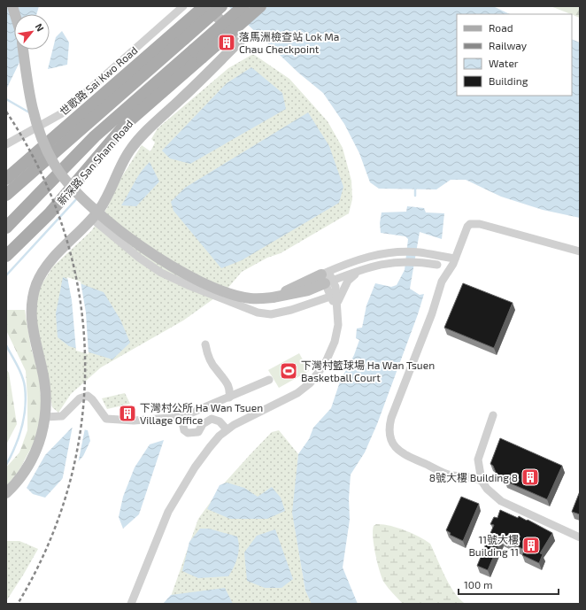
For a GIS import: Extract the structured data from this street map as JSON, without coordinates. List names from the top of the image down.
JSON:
{
  "streets": {
    "main road": ["新深路 San Sham Road"],
    "street": ["世歌路 Sai Kwo Road"]
  },
  "places": {
    "building": [
      "落馬洲檢查站 Lok Ma Chau Checkpoint",
      "下灣村公所 Ha Wan Tsuen Village Office",
      "8號大樓 Building 8",
      "11號大樓 Building 11"
    ],
    "sports": ["下灣村籃球場 Ha Wan Tsuen Basketball Court"]
  },
  "legend": [
    "Road",
    "Railway",
    "Water",
    "Building"
  ],
  "scale_bar": "100 m",
  "north": "top right"
}
